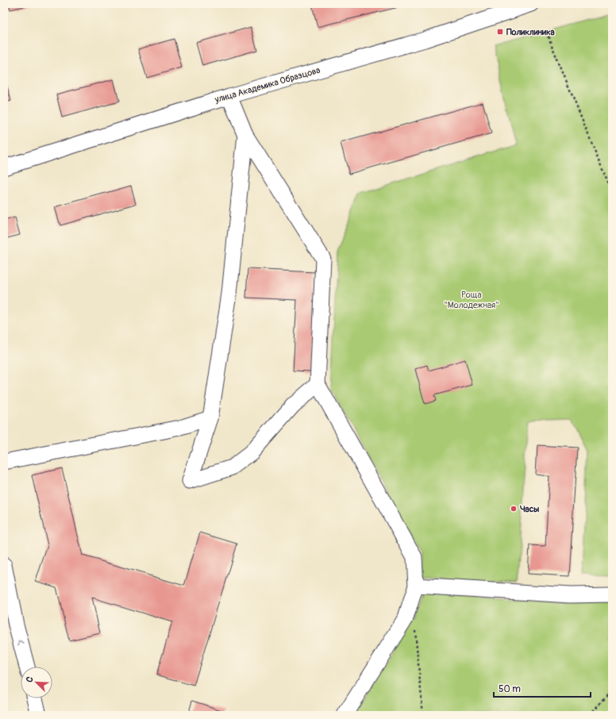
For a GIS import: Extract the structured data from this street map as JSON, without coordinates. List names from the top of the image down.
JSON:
{
  "streets": {
    "street": ["улица Академика Образцова"]
  },
  "parks": ["Роща \"Молодежная\""],
  "places": {
    "transit": ["Поликлиника"],
    "other": ["Часы"]
  },
  "scale_bar": "50 m",
  "north": "top left"
}
